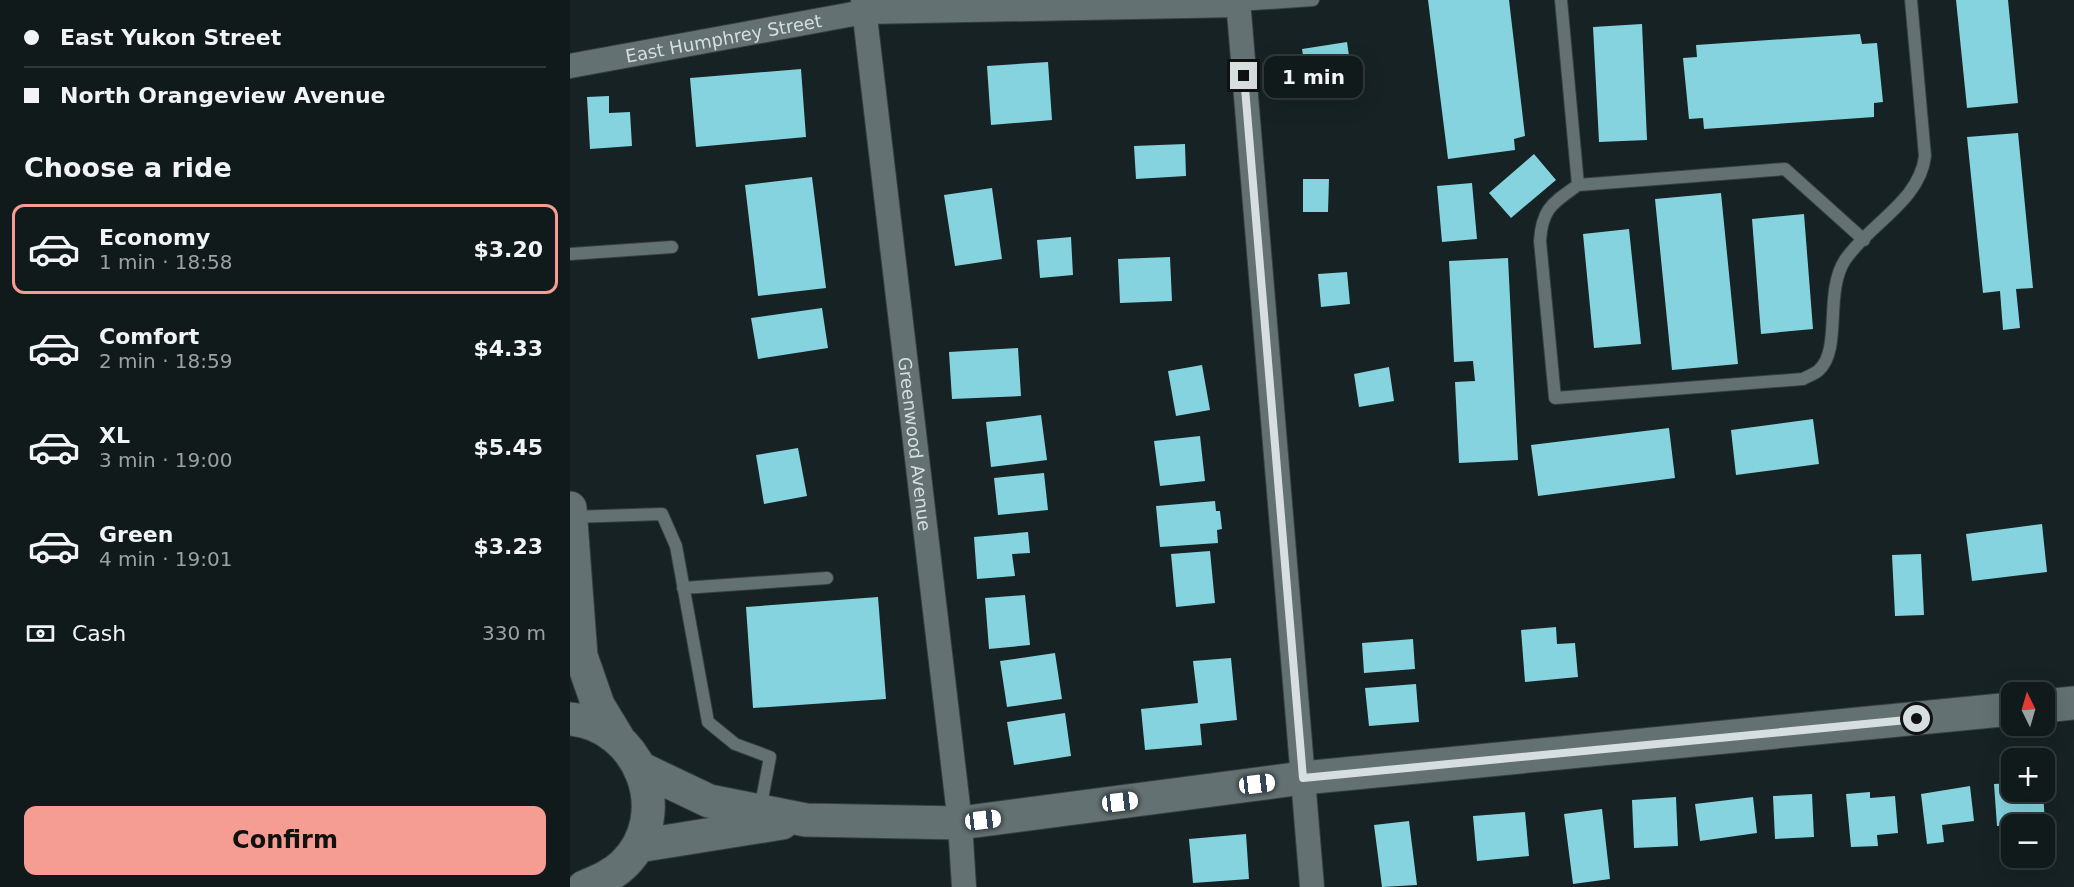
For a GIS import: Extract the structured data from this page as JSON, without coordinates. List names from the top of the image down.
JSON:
{
  "streets": {
    "street": ["East Humphrey Street", "Greenwood Avenue"]
  },
  "crossings": [
    ["East Humphrey Street", "Greenwood Avenue"]
  ],
  "north": "top",
  "page": {
    "banner": ["East Yukon Street", "North Orangeview Avenue"],
    "bubble": "1 min",
    "heading": "Choose a ride",
    "list": [
      {
        "name": "Economy",
        "note": "1 min · 18:58",
        "value": "$3.20"
      },
      {
        "name": "Comfort",
        "note": "2 min · 18:59",
        "value": "$4.33"
      },
      {
        "name": "XL",
        "note": "3 min · 19:00",
        "value": "$5.45"
      },
      {
        "name": "Green",
        "note": "4 min · 19:01",
        "value": "$3.23"
      }
    ],
    "pay": ["Cash", "330 m"],
    "map_buttons": ["+", "−"],
    "buttons": "Confirm"
  }
}
